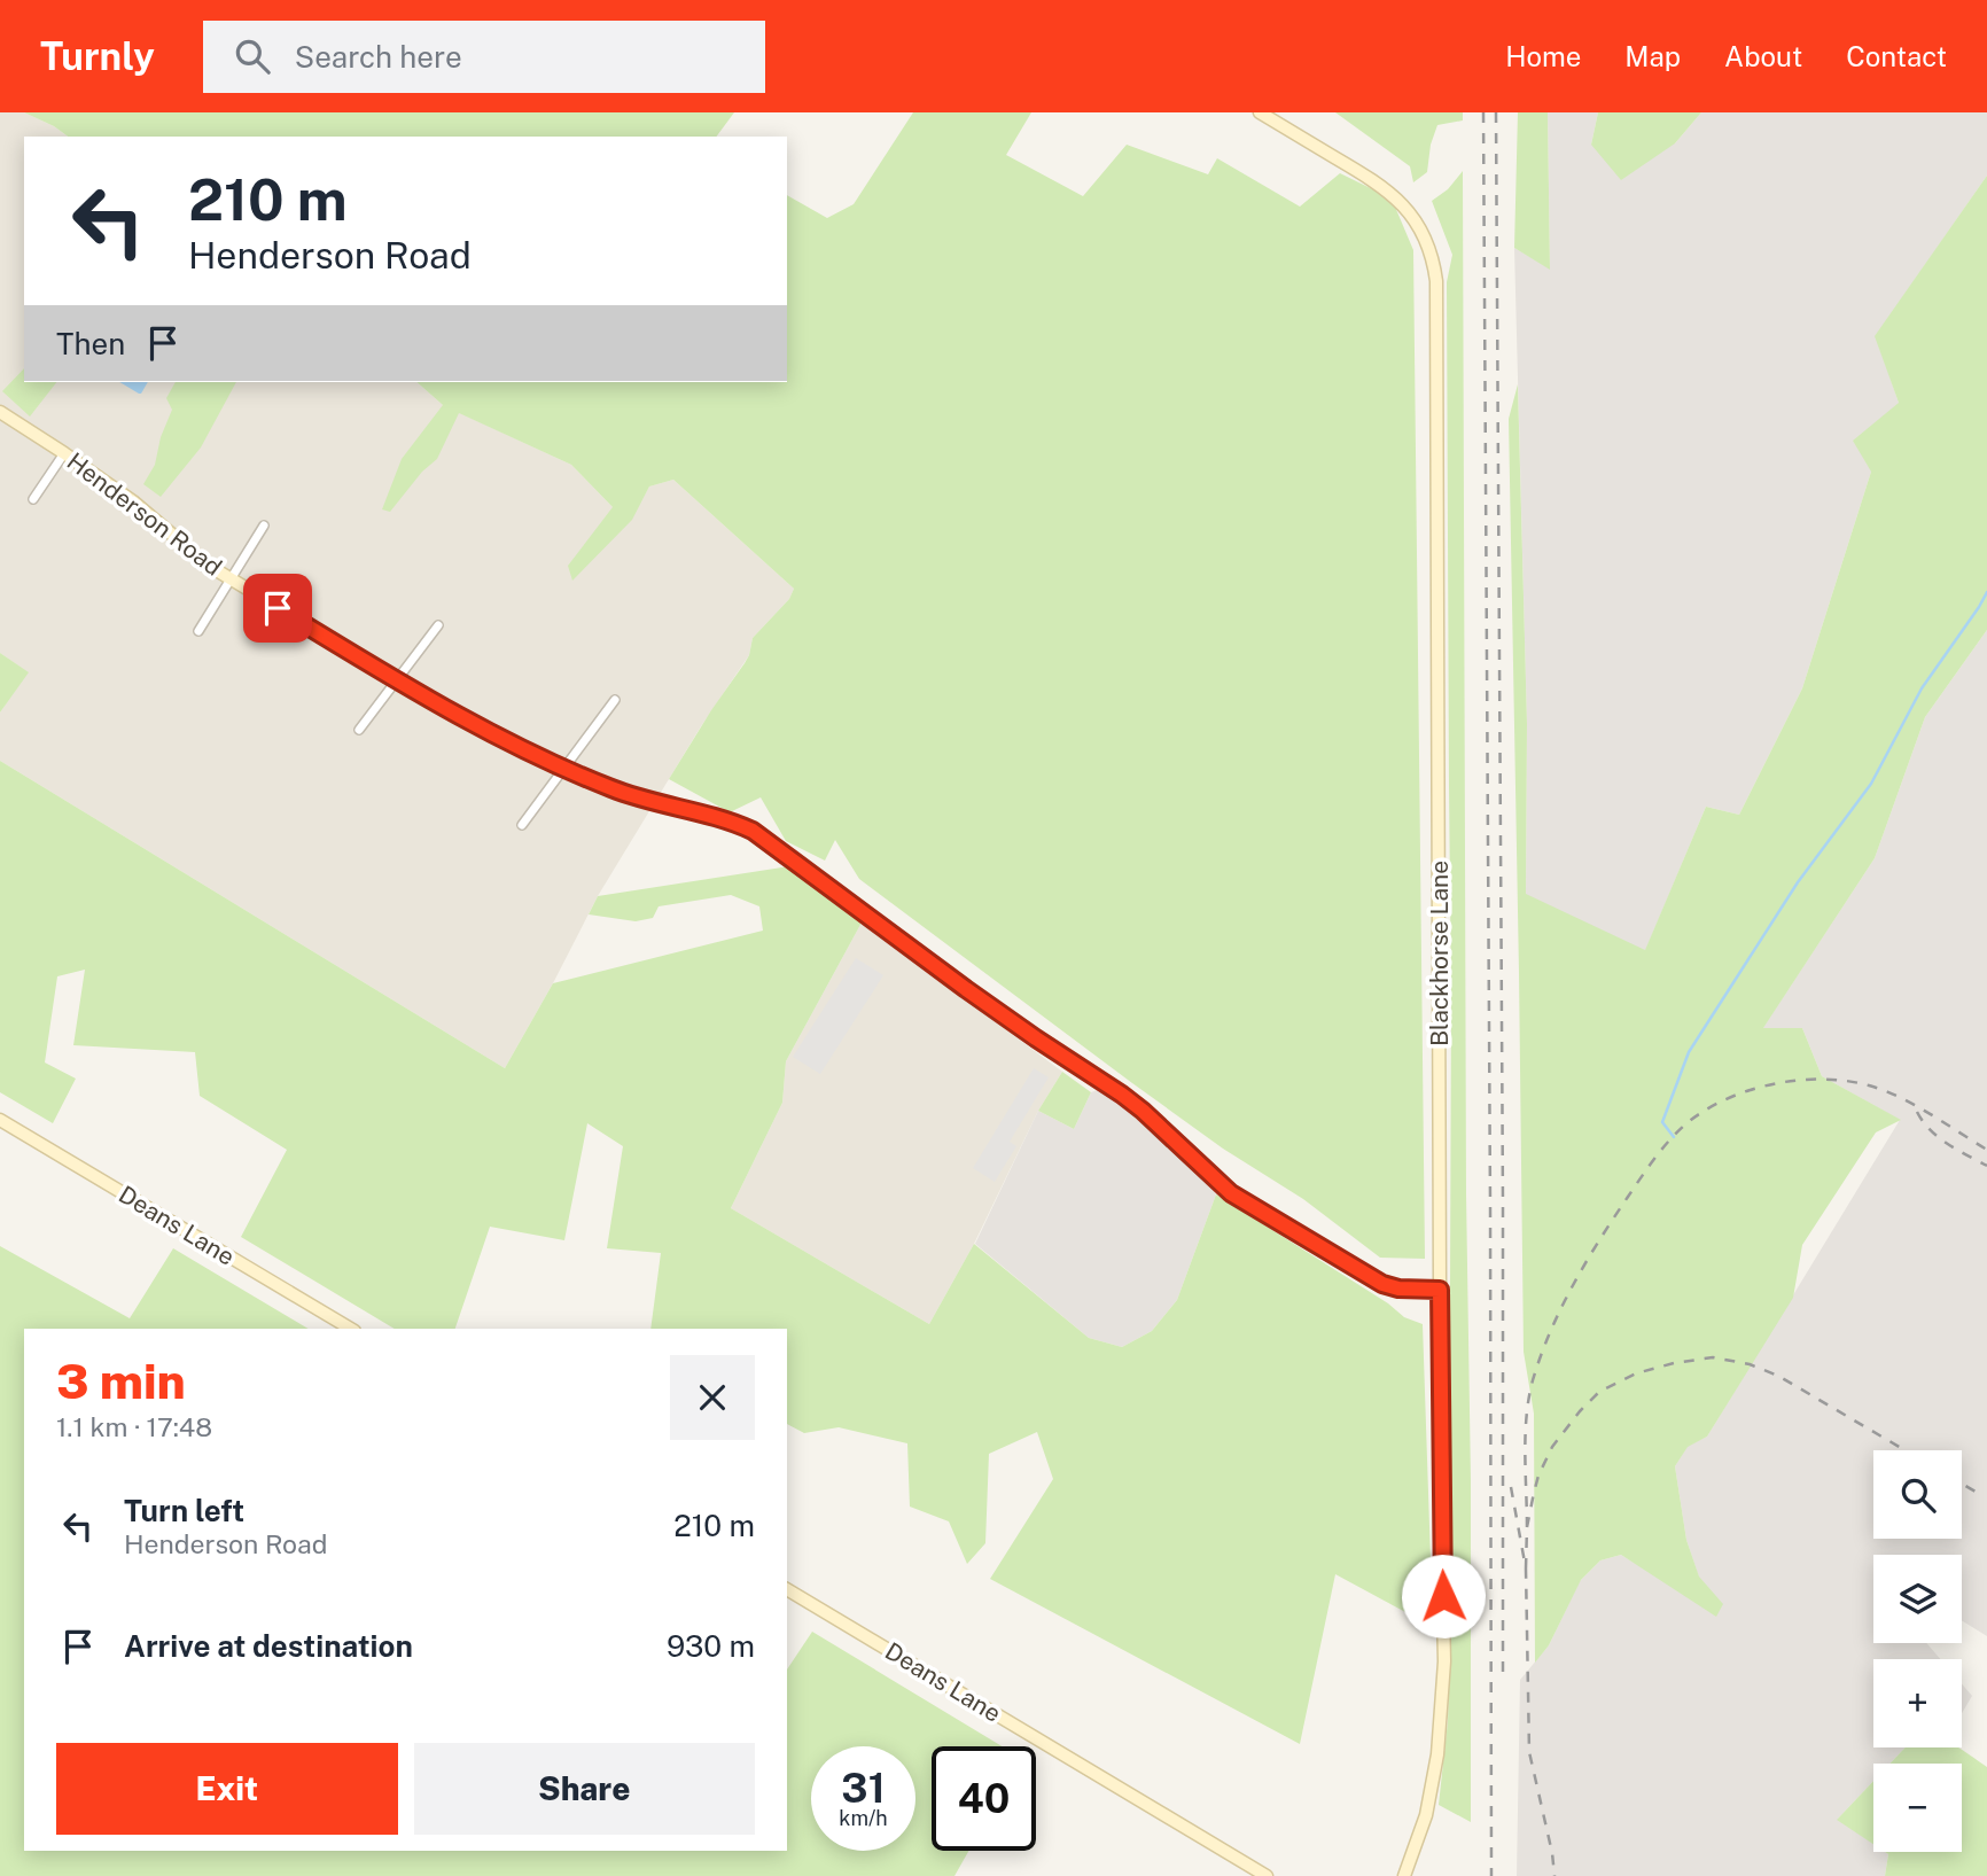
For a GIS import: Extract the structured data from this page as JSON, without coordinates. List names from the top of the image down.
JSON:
{
  "streets": {
    "street": ["Henderson Road", "Blackhorse Lane", "Deans Lane"]
  },
  "crossings": [
    ["Henderson Road", "Blackhorse Lane"]
  ],
  "page": {
    "header": "Turnly",
    "search": "Search here",
    "nav": [
      "Home",
      "Map",
      "About",
      "Contact"
    ],
    "turn": ["210 m", "Henderson Road"],
    "then": "Then",
    "heading": ["3 min", "1.1 km · 17:48"],
    "map_buttons": ["+", "−"],
    "list": [
      {
        "name": "Turn left",
        "note": "Henderson Road",
        "value": "210 m"
      },
      {
        "name": "Arrive at destination",
        "value": "930 m"
      }
    ],
    "buttons": ["Exit", "Share"],
    "speed": "31 km/h",
    "limit": "40"
  }
}
